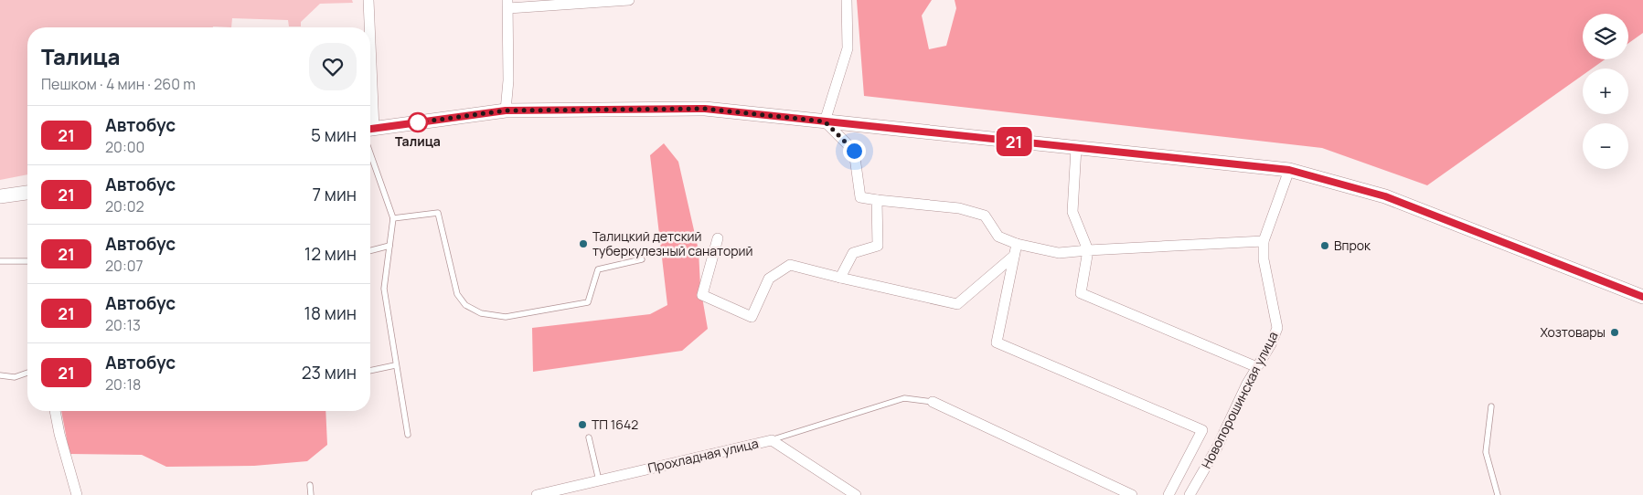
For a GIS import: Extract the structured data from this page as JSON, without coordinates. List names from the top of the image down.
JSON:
{
  "streets": {
    "street": ["Новопорошинская улица", "Прохладная улица"]
  },
  "places": [
    "Талица",
    "Талицкий детский туберкулезный санаторий",
    "Впрок",
    "Хозтовары",
    "ТП 1642"
  ],
  "lines": ["bus line 21"],
  "page": {
    "on_map": "21",
    "map_buttons": ["+", "−"],
    "heading": ["Талица", "Пешком · 4 мин · 260 m"],
    "list": [
      {
        "mark": "21",
        "name": "Автобус",
        "note": "20:00",
        "value": "5 мин"
      },
      {
        "mark": "21",
        "name": "Автобус",
        "note": "20:02",
        "value": "7 мин"
      },
      {
        "mark": "21",
        "name": "Автобус",
        "note": "20:07",
        "value": "12 мин"
      },
      {
        "mark": "21",
        "name": "Автобус",
        "note": "20:13",
        "value": "18 мин"
      },
      {
        "mark": "21",
        "name": "Автобус",
        "note": "20:18",
        "value": "23 мин"
      }
    ]
  }
}
